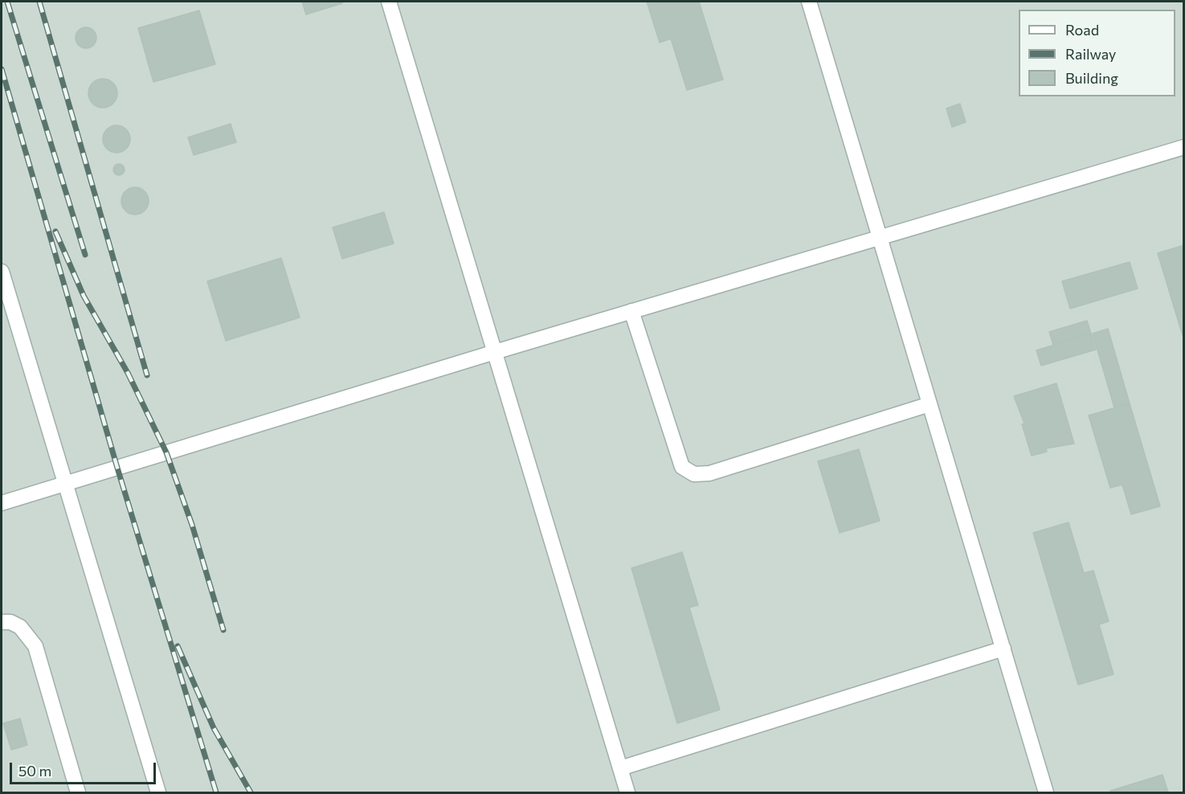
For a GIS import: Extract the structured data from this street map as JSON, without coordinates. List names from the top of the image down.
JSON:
{
  "legend": ["Road", "Railway", "Building"],
  "scale_bar": "50 m"
}
